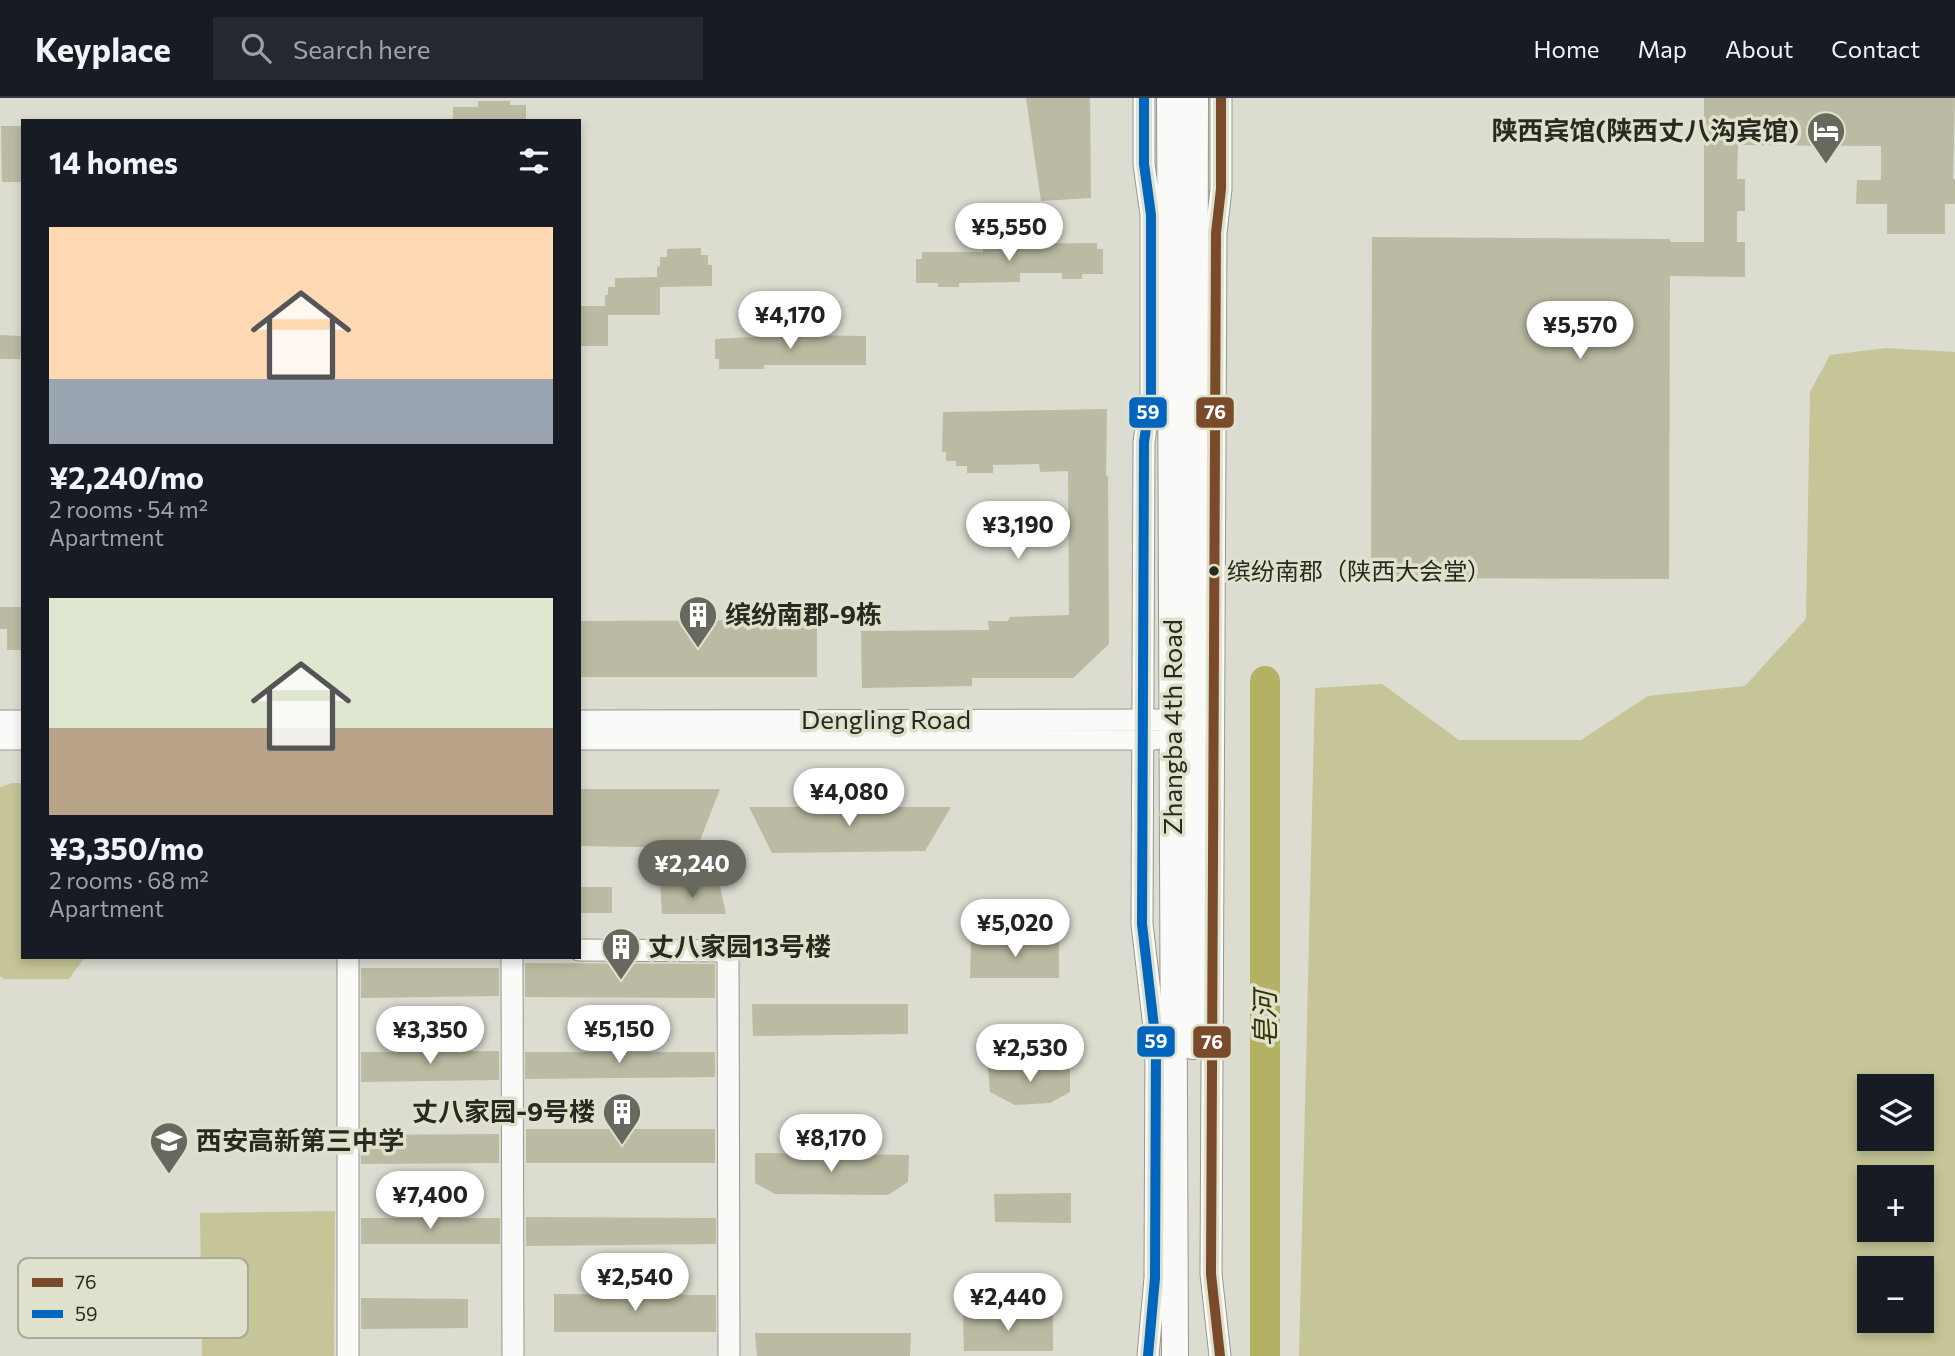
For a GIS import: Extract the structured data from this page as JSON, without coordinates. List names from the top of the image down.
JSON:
{
  "streets": {
    "main road": ["Zhangba 4th Road"],
    "street": ["Dengling Road"]
  },
  "crossings": [
    ["Dengling Road", "Zhangba 4th Road"]
  ],
  "water": ["皂河"],
  "places": {
    "hotel": ["陕西宾馆(陕西丈八沟宾馆)"],
    "other": ["缤纷南郡（陕西大会堂）"],
    "building": ["缤纷南郡-9栋", "丈八家园13号楼", "丈八家园-9号楼"],
    "school or university": ["西安高新第三中学"]
  },
  "lines": ["transit line 76", "transit line 59"],
  "legend": ["76", "59"],
  "page": {
    "header": "Keyplace",
    "search": "Search here",
    "nav": [
      "Home",
      "Map",
      "About",
      "Contact"
    ],
    "heading": "14 homes",
    "price": [
      "¥5,550",
      "¥4,170",
      "¥5,570",
      "¥3,190",
      "¥4,080",
      "¥2,240",
      "¥5,020",
      "¥5,150",
      "¥3,350",
      "¥2,530",
      "¥8,170",
      "¥7,400",
      "¥2,540",
      "¥2,440"
    ],
    "list": [
      {
        "name": "¥2,240/mo",
        "note": "2 rooms · 54 m² · Apartment"
      },
      {
        "name": "¥3,350/mo",
        "note": "2 rooms · 68 m² · Apartment"
      }
    ],
    "map_buttons": ["+", "−"]
  }
}
